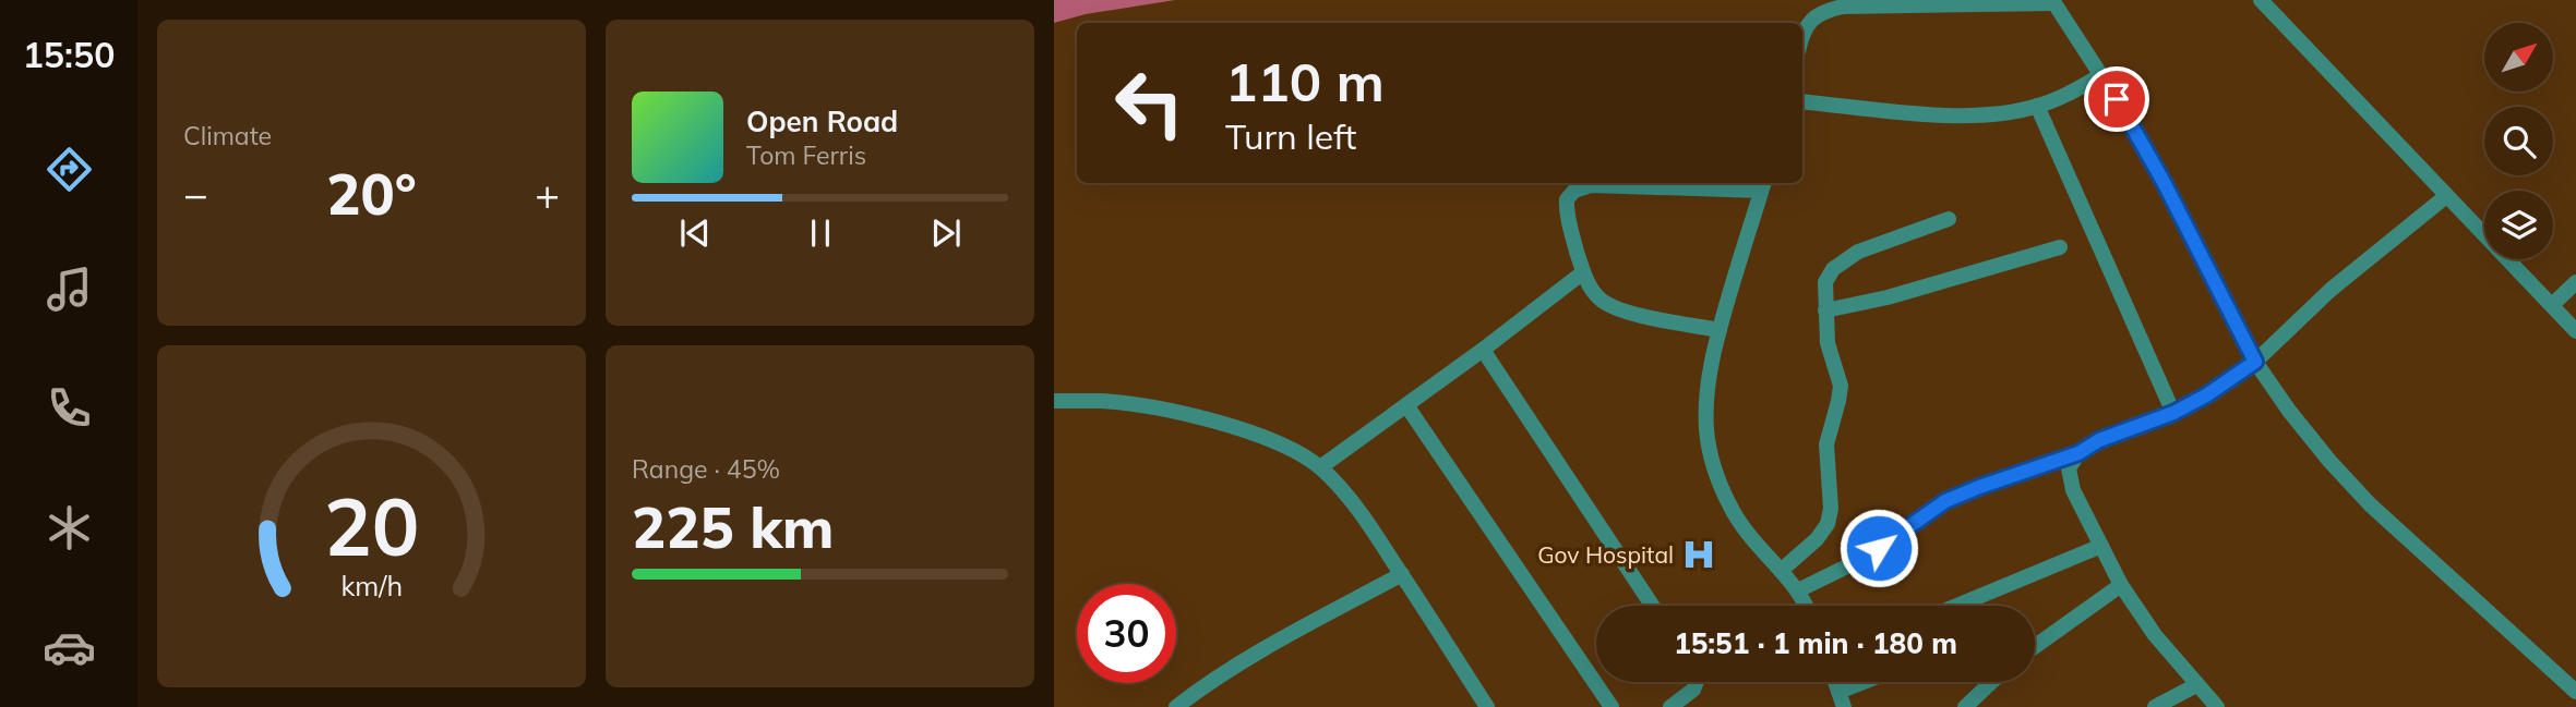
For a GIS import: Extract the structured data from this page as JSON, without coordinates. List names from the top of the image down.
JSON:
{
  "places": {
    "hospital": ["Gov Hospital"]
  },
  "north": "top right",
  "page": {
    "tabs": "15:50",
    "tile": [
      "Climate",
      ["Range · 45%", "225 km"]
    ],
    "turn": ["110 m", "Turn left"],
    "song": ["Open Road", "Tom Ferris"],
    "heat": ["−", "20°", "+"],
    "limit": "30",
    "trip": "15:51 · 1 min · 180 m",
    "gauge": ["20", "km/h"]
  }
}
